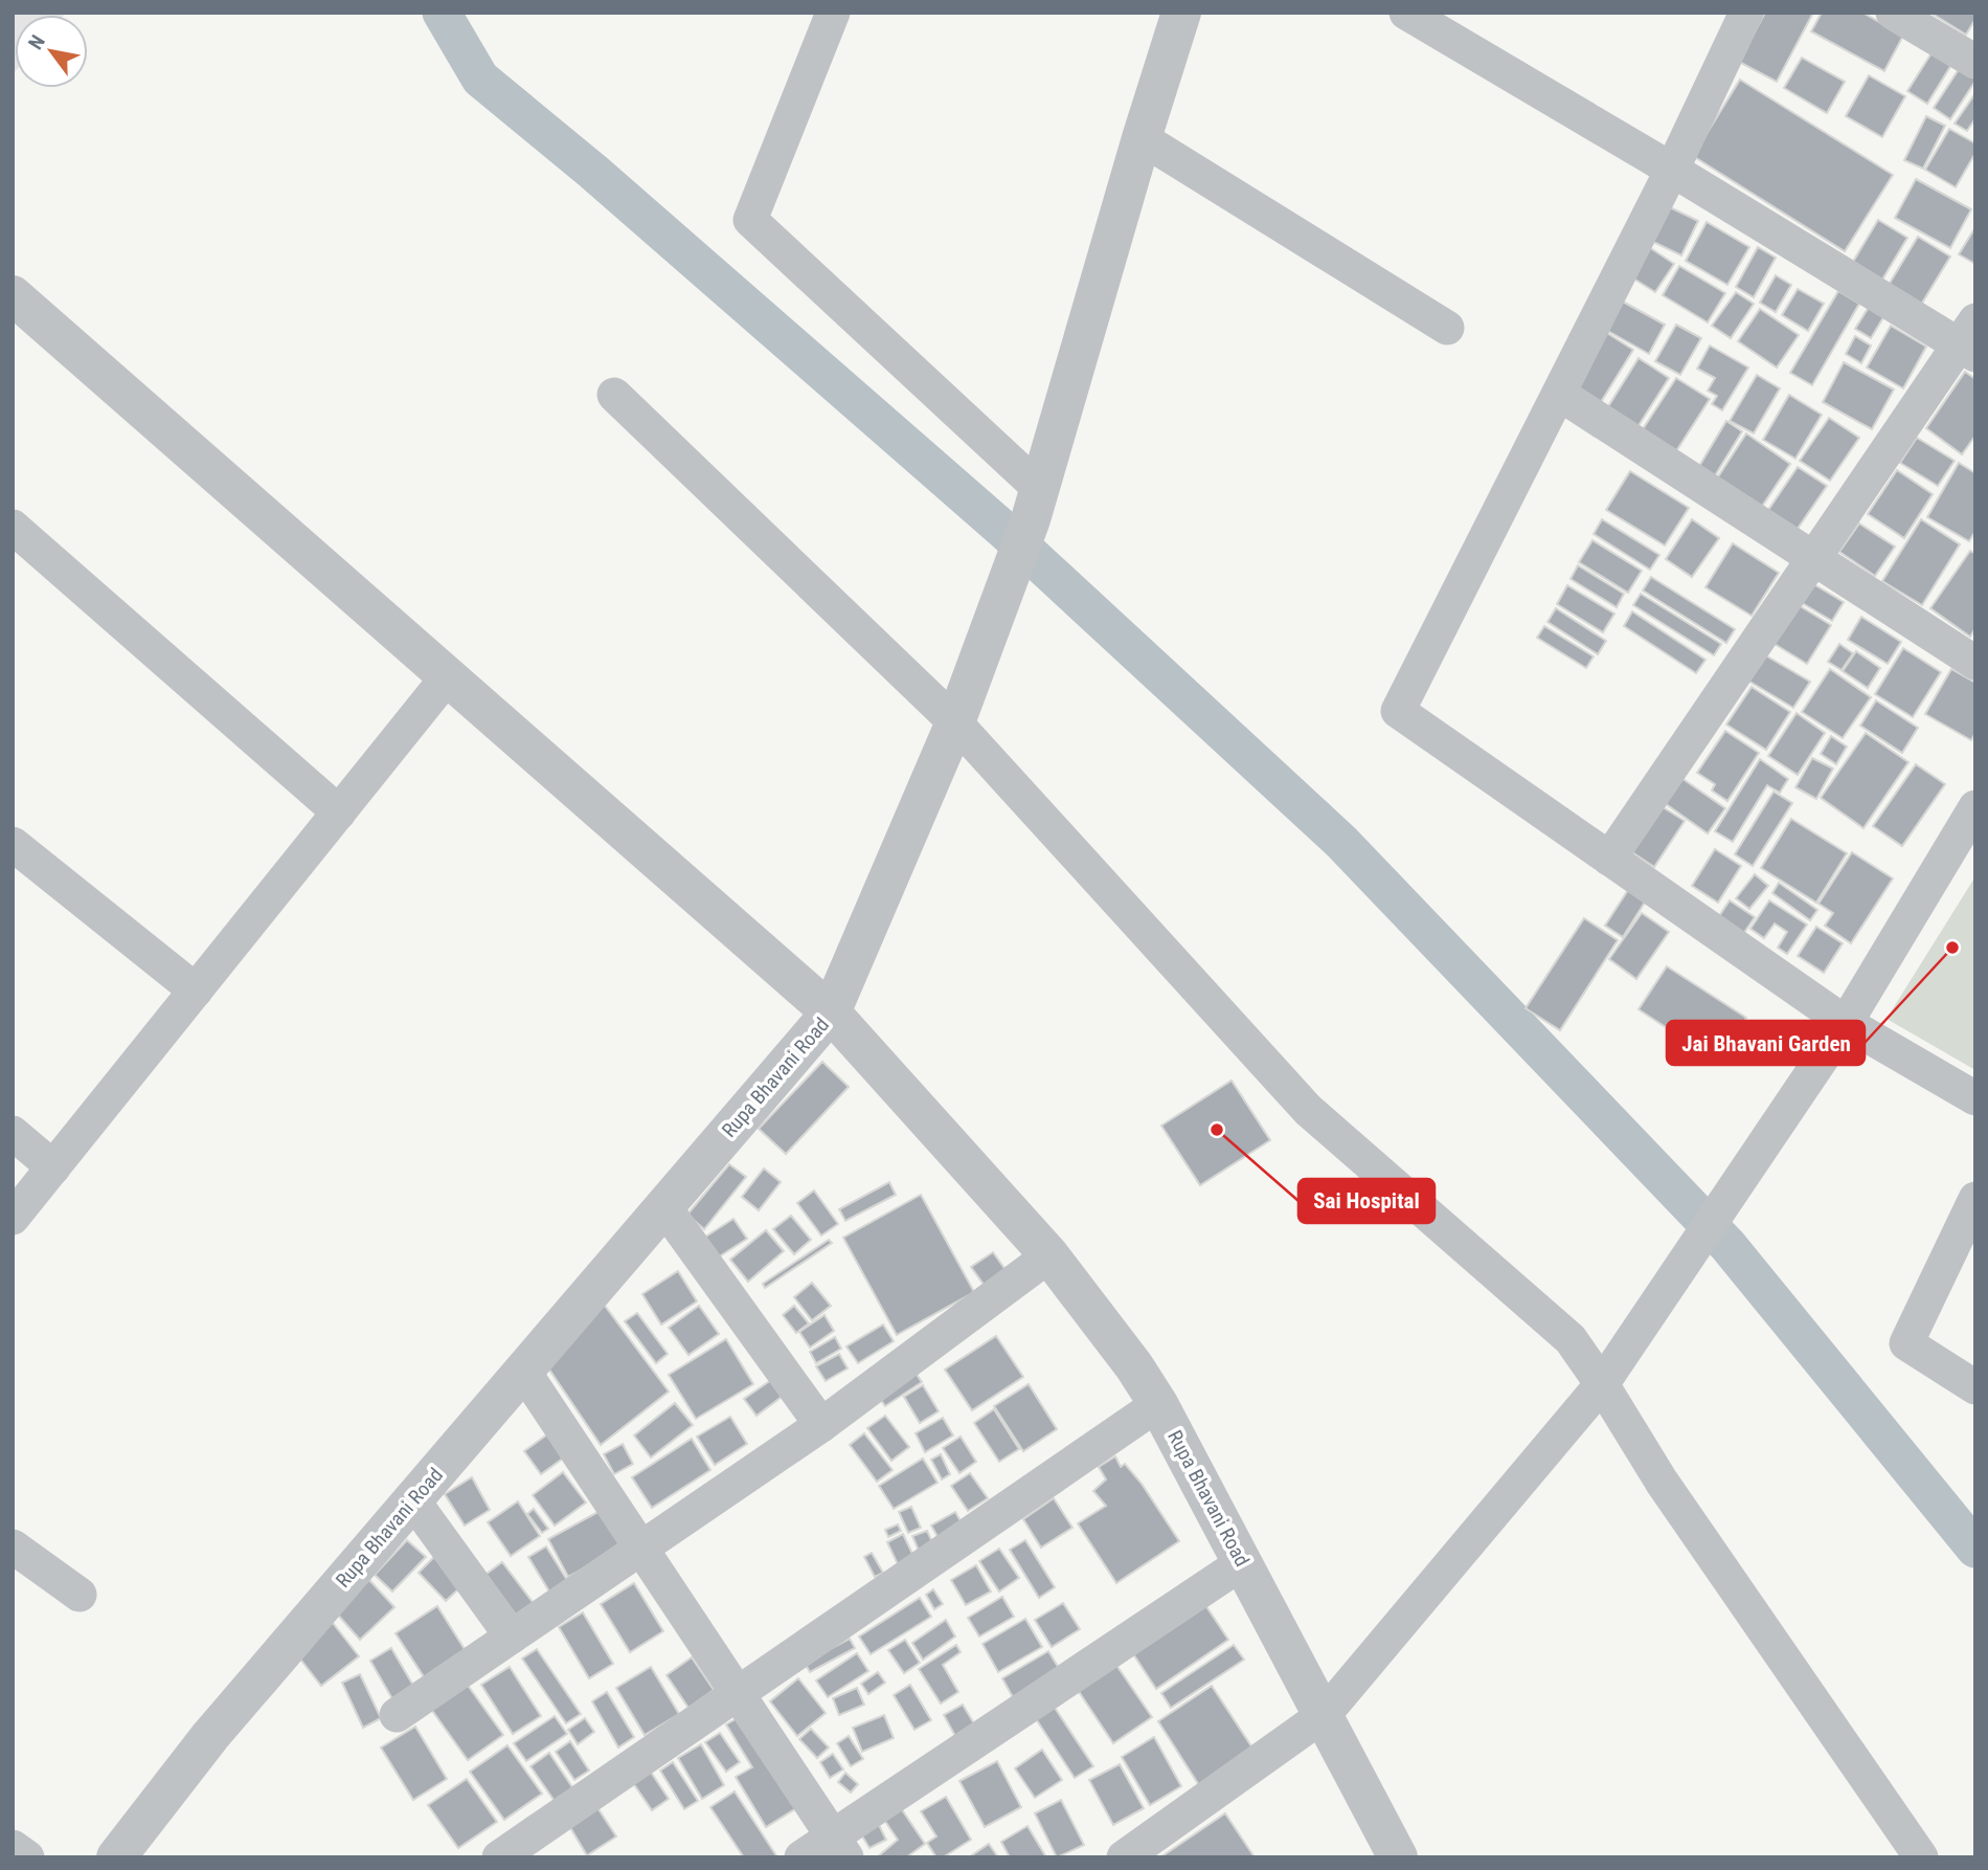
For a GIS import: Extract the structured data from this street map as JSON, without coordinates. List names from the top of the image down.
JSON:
{
  "streets": {
    "street": ["Rupa Bhavani Road"]
  },
  "places": ["Jai Bhavani Garden", "Sai Hospital"],
  "north": "top left"
}
